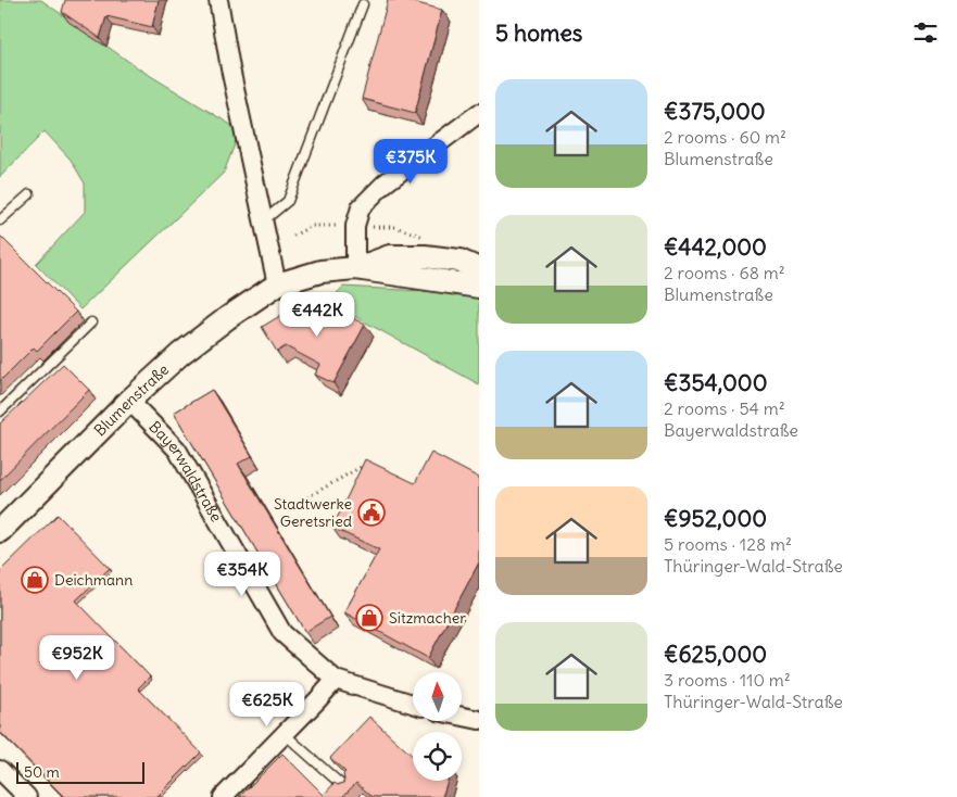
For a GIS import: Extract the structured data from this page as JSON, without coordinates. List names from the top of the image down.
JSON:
{
  "streets": {
    "street": ["Blumenstraße", "Bayerwaldstraße"]
  },
  "crossings": [
    ["Blumenstraße", "Bayerwaldstraße"]
  ],
  "places": {
    "public building": ["Stadtwerke Geretsried"],
    "shop": ["Deichmann", "Sitzmacher"]
  },
  "scale_bar": "50 m",
  "north": "top",
  "page": {
    "heading": "5 homes",
    "list": [
      {
        "name": "€375,000",
        "note": "2 rooms · 60 m² · Blumenstraße"
      },
      {
        "name": "€442,000",
        "note": "2 rooms · 68 m² · Blumenstraße"
      },
      {
        "name": "€354,000",
        "note": "2 rooms · 54 m² · Bayerwaldstraße"
      },
      {
        "name": "€952,000",
        "note": "5 rooms · 128 m² · Thüringer-Wald-Straße"
      },
      {
        "name": "€625,000",
        "note": "3 rooms · 110 m² · Thüringer-Wald-Straße"
      }
    ],
    "price": [
      "€375K",
      "€442K",
      "€354K",
      "€952K",
      "€625K"
    ],
    "scale": "50 m"
  }
}
